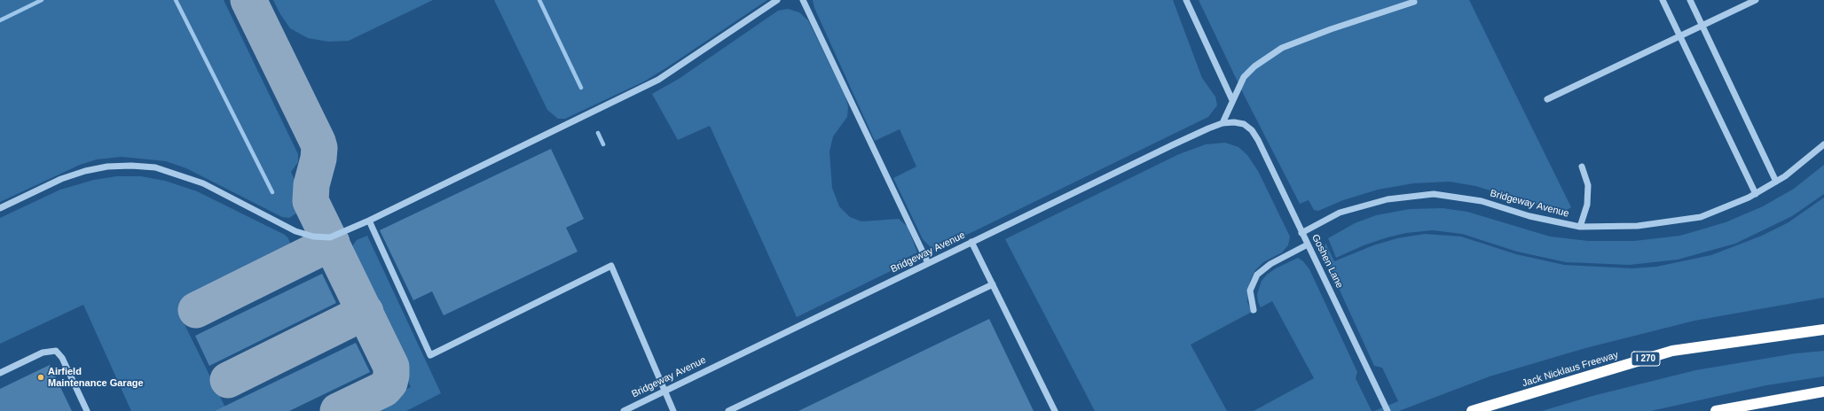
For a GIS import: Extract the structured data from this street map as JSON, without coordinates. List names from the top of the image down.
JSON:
{
  "streets": {
    "highway": ["I 270", "Jack Nicklaus Freeway"],
    "street": ["Bridgeway Avenue", "Goshen Lane"]
  },
  "crossings": [
    ["Bridgeway Avenue", "Goshen Lane"]
  ],
  "places": ["Airfield Maintenance Garage"]
}
